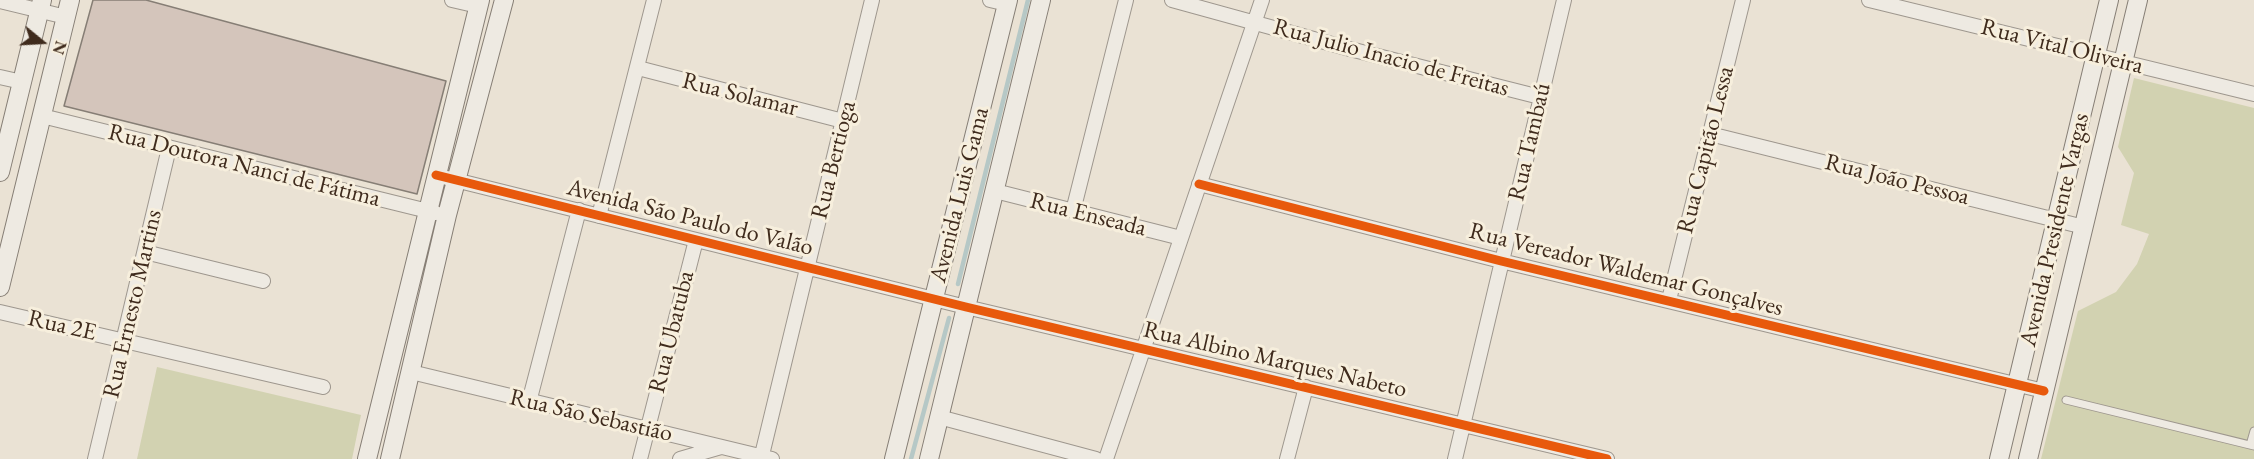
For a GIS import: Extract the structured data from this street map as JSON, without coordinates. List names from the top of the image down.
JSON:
{
  "streets": {
    "street": [
      "Rua Vital Oliveira",
      "Rua Julio Inacio de Freitas",
      "Rua Solamar",
      "Rua Tambaú",
      "Rua Capitão Lessa",
      "Rua Bertioga",
      "Rua Doutora Nanci de Fátima",
      "Rua João Pessoa",
      "Avenida Luis Gama",
      "Rua Enseada",
      "Avenida São Paulo do Valão",
      "Avenida Presidente Vargas",
      "Rua Vereador Waldemar Gonçalves",
      "Rua Ernesto Martins",
      "Rua 2E",
      "Rua Ubatuba",
      "Rua Albino Marques Nabeto",
      "Rua São Sebastião"
    ]
  },
  "crossings": [
    ["Rua Vital Oliveira", "Avenida Presidente Vargas"],
    ["Rua Julio Inacio de Freitas", "Rua Tambaú"],
    ["Rua Solamar", "Rua Bertioga"],
    ["Rua Tambaú", "Rua Vereador Waldemar Gonçalves"],
    ["Rua Tambaú", "Rua Albino Marques Nabeto"],
    ["Rua Capitão Lessa", "Rua João Pessoa"],
    ["Rua Capitão Lessa", "Rua Vereador Waldemar Gonçalves"],
    ["Rua Bertioga", "Avenida São Paulo do Valão"],
    ["Rua Bertioga", "Rua São Sebastião"],
    ["Rua Doutora Nanci de Fátima", "Rua Ernesto Martins"],
    ["Rua João Pessoa", "Avenida Presidente Vargas"],
    ["Avenida Luis Gama", "Rua Enseada"],
    ["Avenida Luis Gama", "Avenida São Paulo do Valão"],
    ["Avenida Luis Gama", "Rua Albino Marques Nabeto"],
    ["Avenida São Paulo do Valão", "Rua Ubatuba"],
    ["Avenida São Paulo do Valão", "Rua Albino Marques Nabeto"],
    ["Avenida Presidente Vargas", "Rua Vereador Waldemar Gonçalves"],
    ["Rua Ernesto Martins", "Rua 2E"],
    ["Rua Ubatuba", "Rua São Sebastião"]
  ],
  "north": "right"
}
